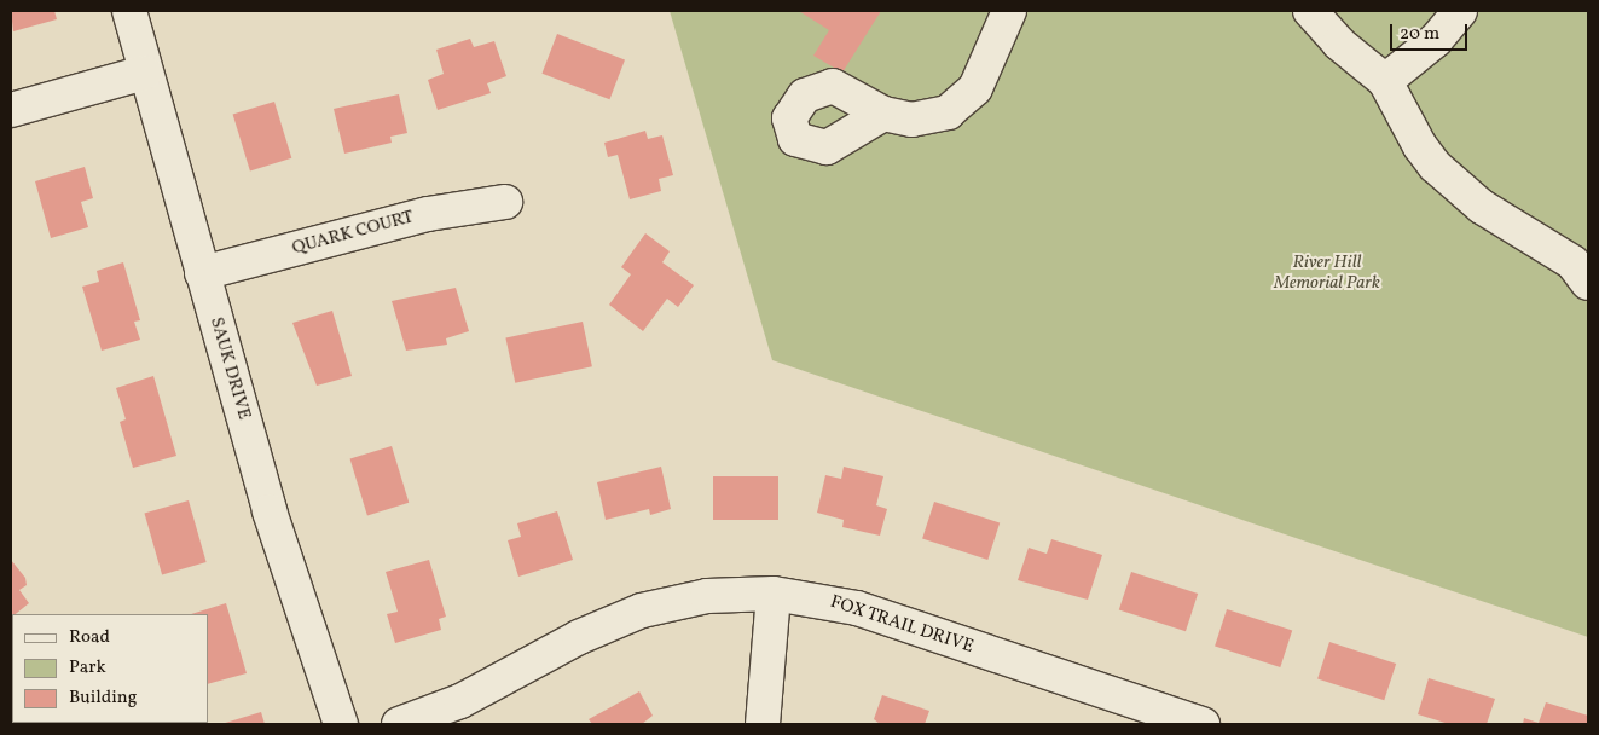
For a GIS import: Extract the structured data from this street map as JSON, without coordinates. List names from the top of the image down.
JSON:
{
  "streets": {
    "street": ["QUARK COURT", "SAUK DRIVE", "FOX TRAIL DRIVE"]
  },
  "crossings": [
    ["QUARK COURT", "SAUK DRIVE"]
  ],
  "parks": ["River Hill Memorial Park"],
  "legend": ["Road", "Park", "Building"],
  "scale_bar": "20 m"
}
